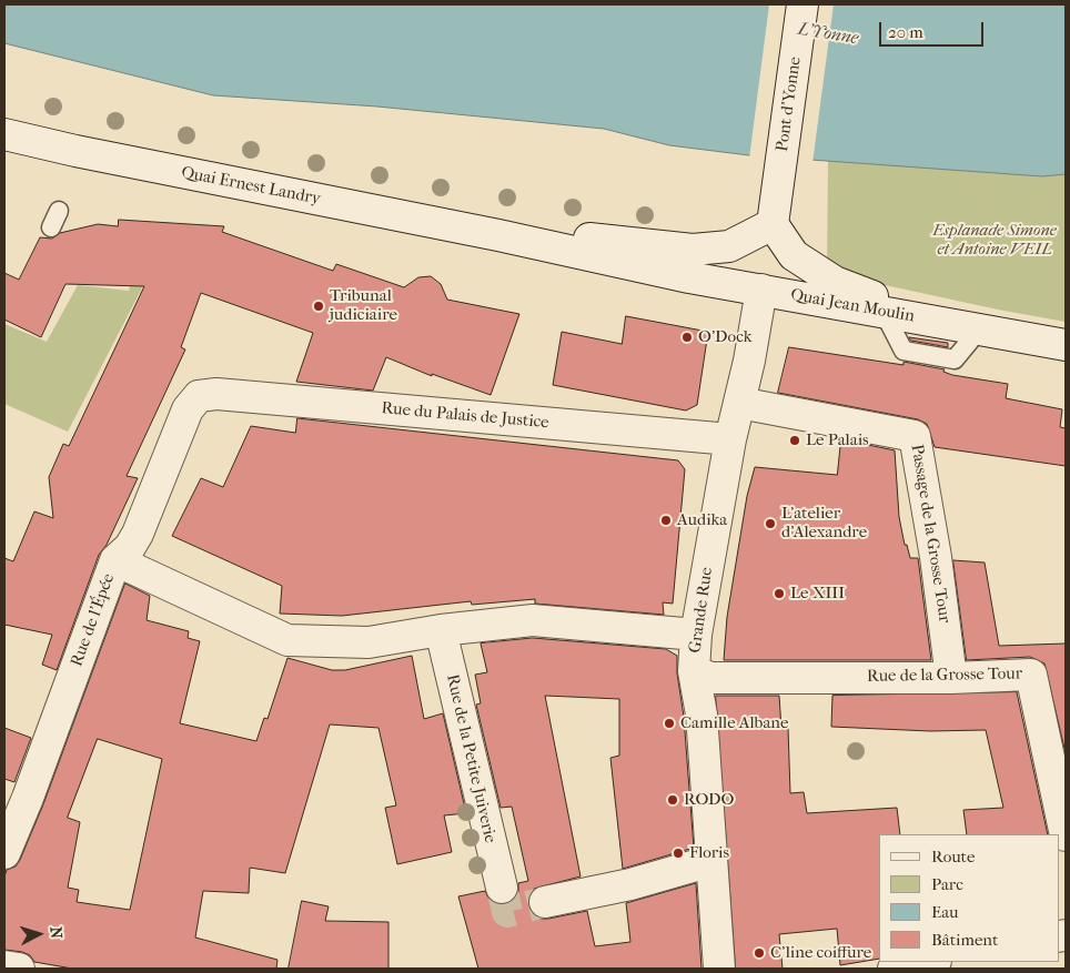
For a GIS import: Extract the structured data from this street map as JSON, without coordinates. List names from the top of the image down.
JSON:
{
  "streets": {
    "street": [
      "Pont d'Yonne",
      "Quai Ernest Landry",
      "Quai Jean Moulin",
      "Rue du Palais de Justice",
      "Passage de la Grosse Tour",
      "Grande Rue",
      "Rue de l'Épée",
      "Rue de la Grosse Tour",
      "Rue de la Petite Juiverie"
    ]
  },
  "crossings": [
    ["Pont d'Yonne", "Quai Ernest Landry"],
    ["Pont d'Yonne", "Quai Jean Moulin"],
    ["Quai Ernest Landry", "Quai Jean Moulin"],
    ["Quai Ernest Landry", "Grande Rue"],
    ["Quai Jean Moulin", "Grande Rue"],
    ["Rue du Palais de Justice", "Grande Rue"],
    ["Rue du Palais de Justice", "Rue de l'Épée"],
    ["Passage de la Grosse Tour", "Grande Rue"],
    ["Passage de la Grosse Tour", "Rue de la Grosse Tour"],
    ["Grande Rue", "Rue de la Grosse Tour"]
  ],
  "water": ["L'Yonne"],
  "parks": ["Esplanade Simone et Antoine VEIL"],
  "places": [
    "Tribunal judiciaire",
    "O'Dock",
    "Le Palais",
    "Audika",
    "L'atelier d'Alexandre",
    "Le XIII",
    "Camille Albane",
    "RODO",
    "Floris",
    "C'line coiffure"
  ],
  "legend": [
    "Route",
    "Parc",
    "Eau",
    "Bâtiment"
  ],
  "scale_bar": "20 m",
  "north": "right"
}
